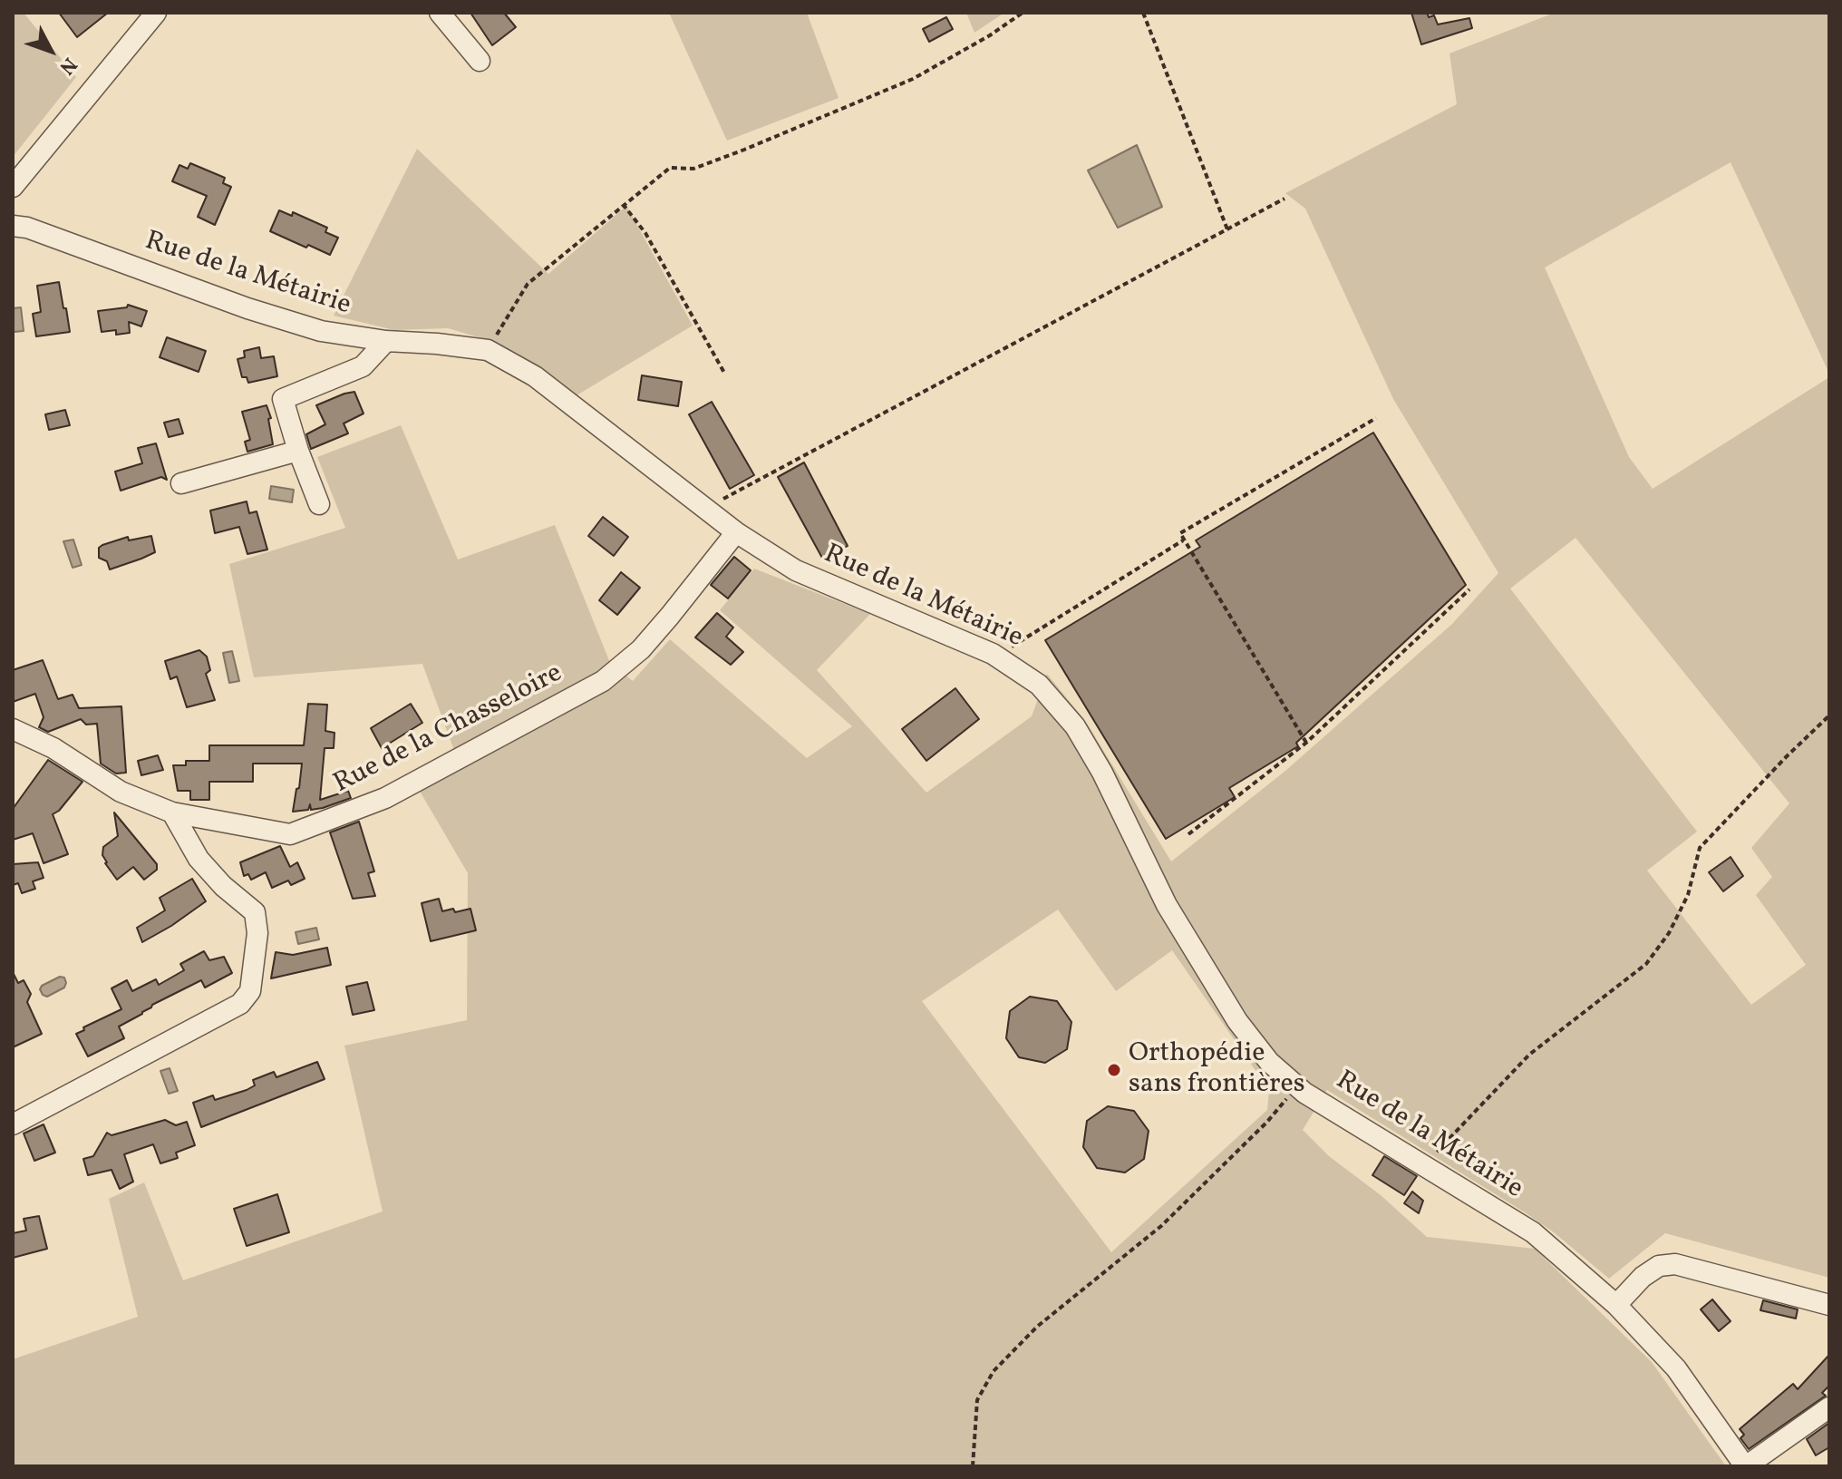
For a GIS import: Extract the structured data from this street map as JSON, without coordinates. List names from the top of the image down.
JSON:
{
  "streets": {
    "street": ["Rue de la Métairie", "Rue de la Chasseloire"]
  },
  "crossings": [
    ["Rue de la Métairie", "Rue de la Chasseloire"]
  ],
  "places": ["Orthopédie sans frontières"],
  "north": "bottom right"
}
